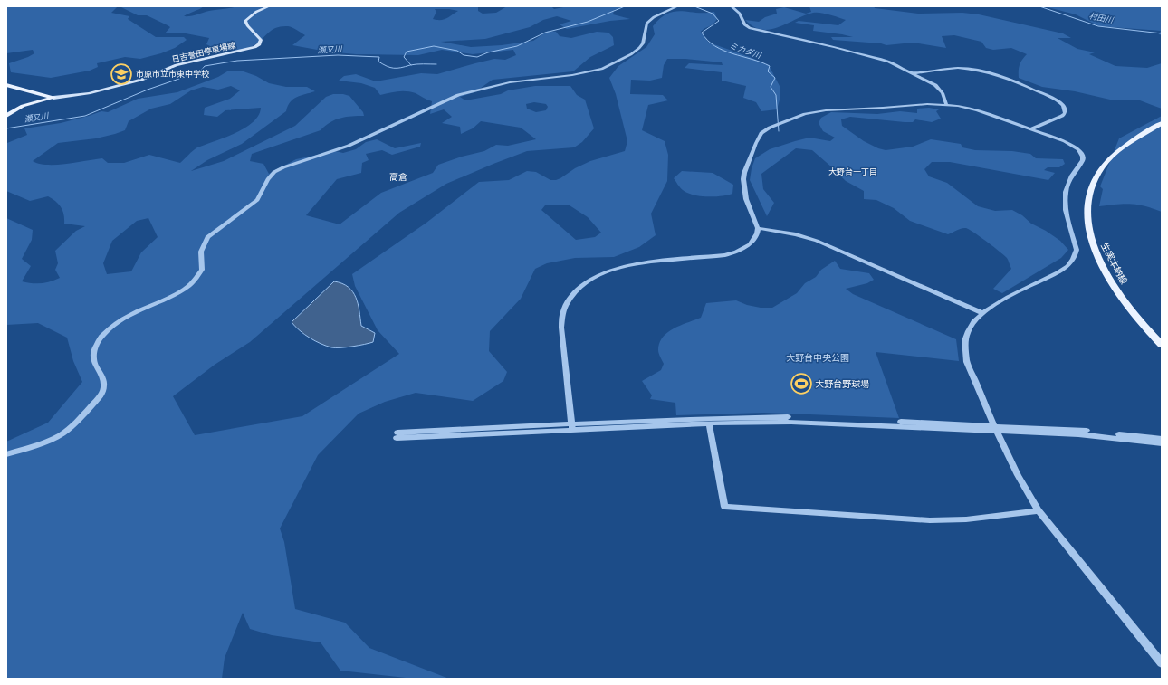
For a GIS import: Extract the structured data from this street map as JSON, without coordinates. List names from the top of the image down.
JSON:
{
  "streets": {
    "main road": ["日吉誉田停車場線", "生実本納線"]
  },
  "districts": ["大野台一丁目", "高倉"],
  "water": ["村田川", "瀬又川", "ミカダ川"],
  "parks": ["大野台中央公園"],
  "places": {
    "school or university": ["市原市立市東中学校"],
    "sports": ["大野台野球場"]
  }
}
